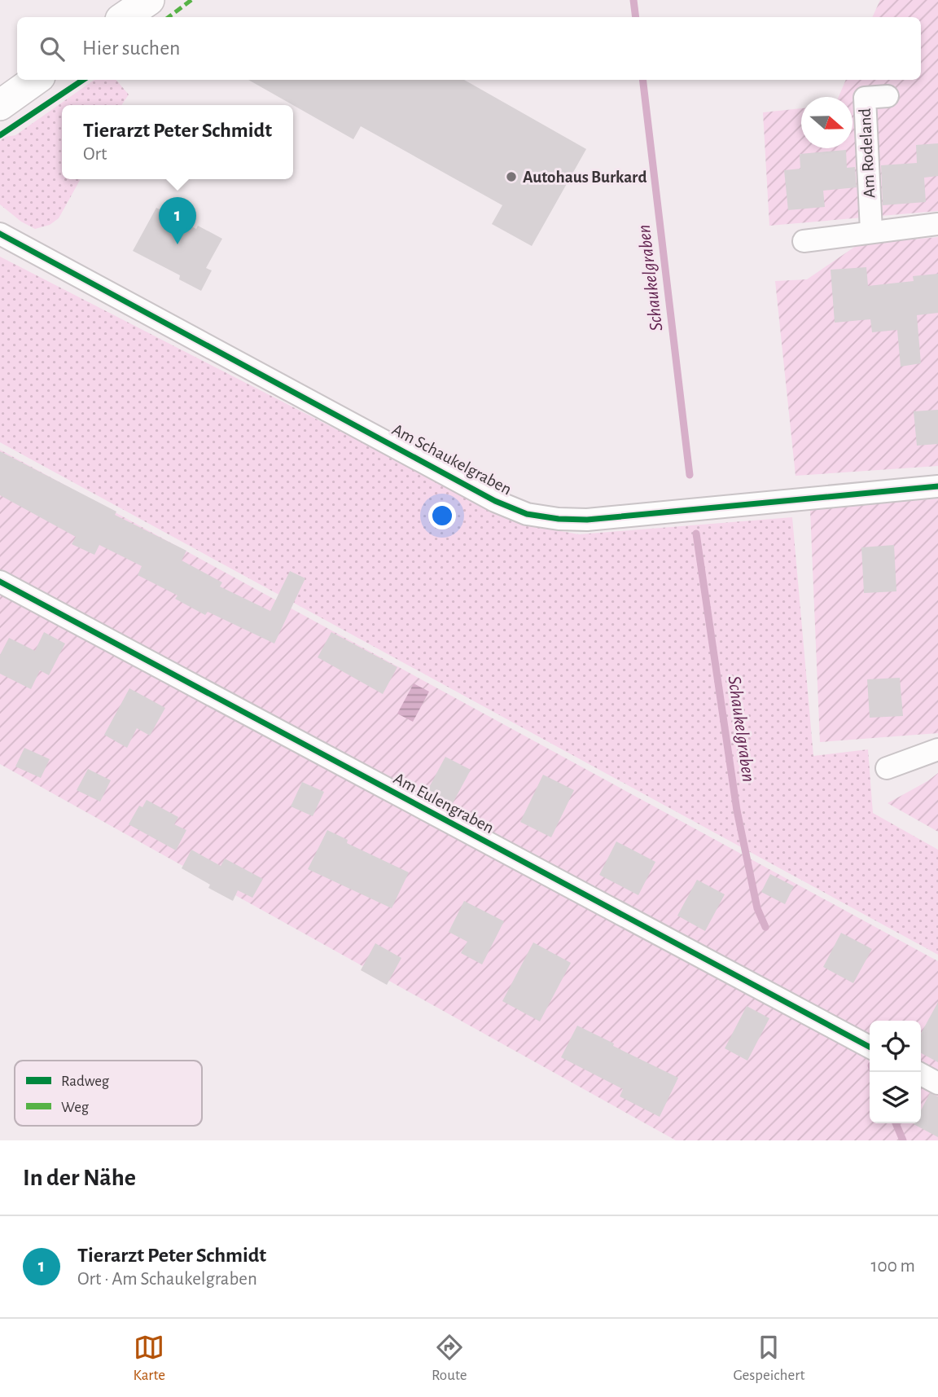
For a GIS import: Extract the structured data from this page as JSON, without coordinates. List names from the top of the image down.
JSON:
{
  "streets": {
    "street": ["Am Rodeland", "Am Schaukelgraben", "Am Eulengraben"]
  },
  "water": ["Schaukelgraben"],
  "places": ["Autohaus Burkard"],
  "legend": ["Radweg", "Weg"],
  "north": "right",
  "page": {
    "search": "Hier suchen",
    "popup": ["Tierarzt Peter Schmidt", "Ort"],
    "pins": "1",
    "heading": "In der Nähe",
    "list": [
      {
        "mark": "1",
        "name": "Tierarzt Peter Schmidt",
        "note": "Ort · Am Schaukelgraben",
        "value": "100 m"
      }
    ],
    "nav": ["Karte", "Route", "Gespeichert"]
  }
}
